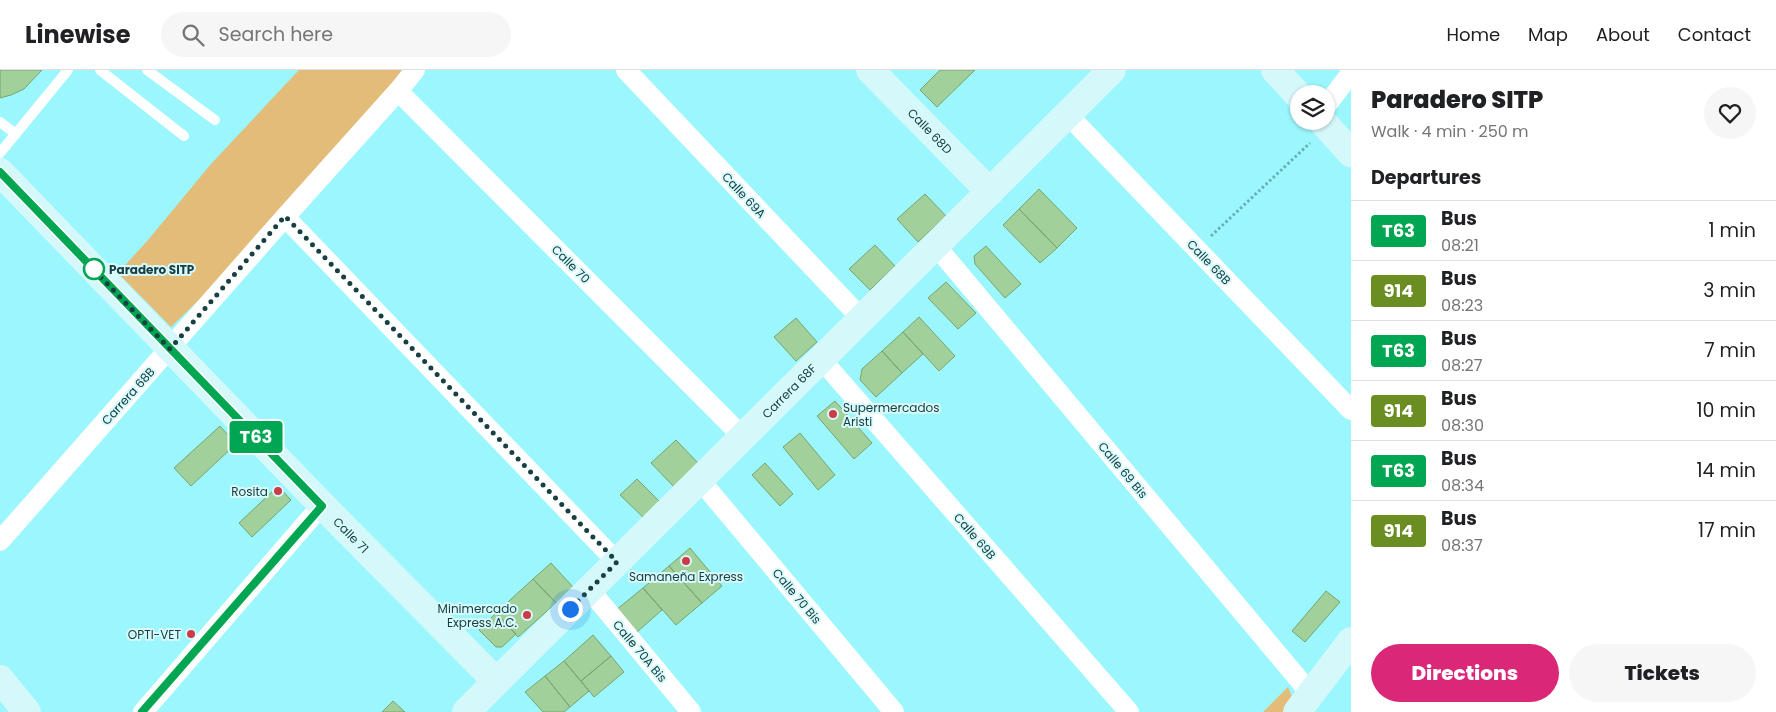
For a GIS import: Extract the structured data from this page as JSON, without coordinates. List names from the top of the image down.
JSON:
{
  "streets": {
    "street": [
      "Calle 68D",
      "Calle 69A",
      "Calle 68B",
      "Calle 70",
      "Carrera 68F",
      "Carrera 68B",
      "Calle 69 Bis",
      "Calle 71",
      "Calle 69B",
      "Calle 70 Bis",
      "Calle 70A Bis"
    ]
  },
  "crossings": [
    ["Calle 68D", "Carrera 68F"],
    ["Calle 69A", "Carrera 68F"],
    ["Calle 68B", "Carrera 68F"],
    ["Calle 70", "Carrera 68F"],
    ["Calle 70", "Carrera 68B"],
    ["Carrera 68F", "Calle 69 Bis"],
    ["Carrera 68F", "Calle 71"],
    ["Carrera 68F", "Calle 69B"],
    ["Carrera 68F", "Calle 70 Bis"],
    ["Carrera 68F", "Calle 70A Bis"],
    ["Carrera 68B", "Calle 71"]
  ],
  "places": [
    "Paradero SITP",
    "Supermercados Aristi",
    "Rosita",
    "Samaneña Express",
    "Minimercado Express A.C.",
    "OPTI-VET"
  ],
  "lines": ["bus line T63"],
  "page": {
    "header": "Linewise",
    "search": "Search here",
    "nav": [
      "Home",
      "Map",
      "About",
      "Contact"
    ],
    "on_map": "T63",
    "heading": [
      ["Paradero SITP", "Walk · 4 min · 250 m"],
      "Departures"
    ],
    "list": [
      {
        "mark": "T63",
        "name": "Bus",
        "note": "08:21",
        "value": "1 min"
      },
      {
        "mark": "914",
        "name": "Bus",
        "note": "08:23",
        "value": "3 min"
      },
      {
        "mark": "T63",
        "name": "Bus",
        "note": "08:27",
        "value": "7 min"
      },
      {
        "mark": "914",
        "name": "Bus",
        "note": "08:30",
        "value": "10 min"
      },
      {
        "mark": "T63",
        "name": "Bus",
        "note": "08:34",
        "value": "14 min"
      },
      {
        "mark": "914",
        "name": "Bus",
        "note": "08:37",
        "value": "17 min"
      }
    ],
    "buttons": ["Directions", "Tickets"]
  }
}
